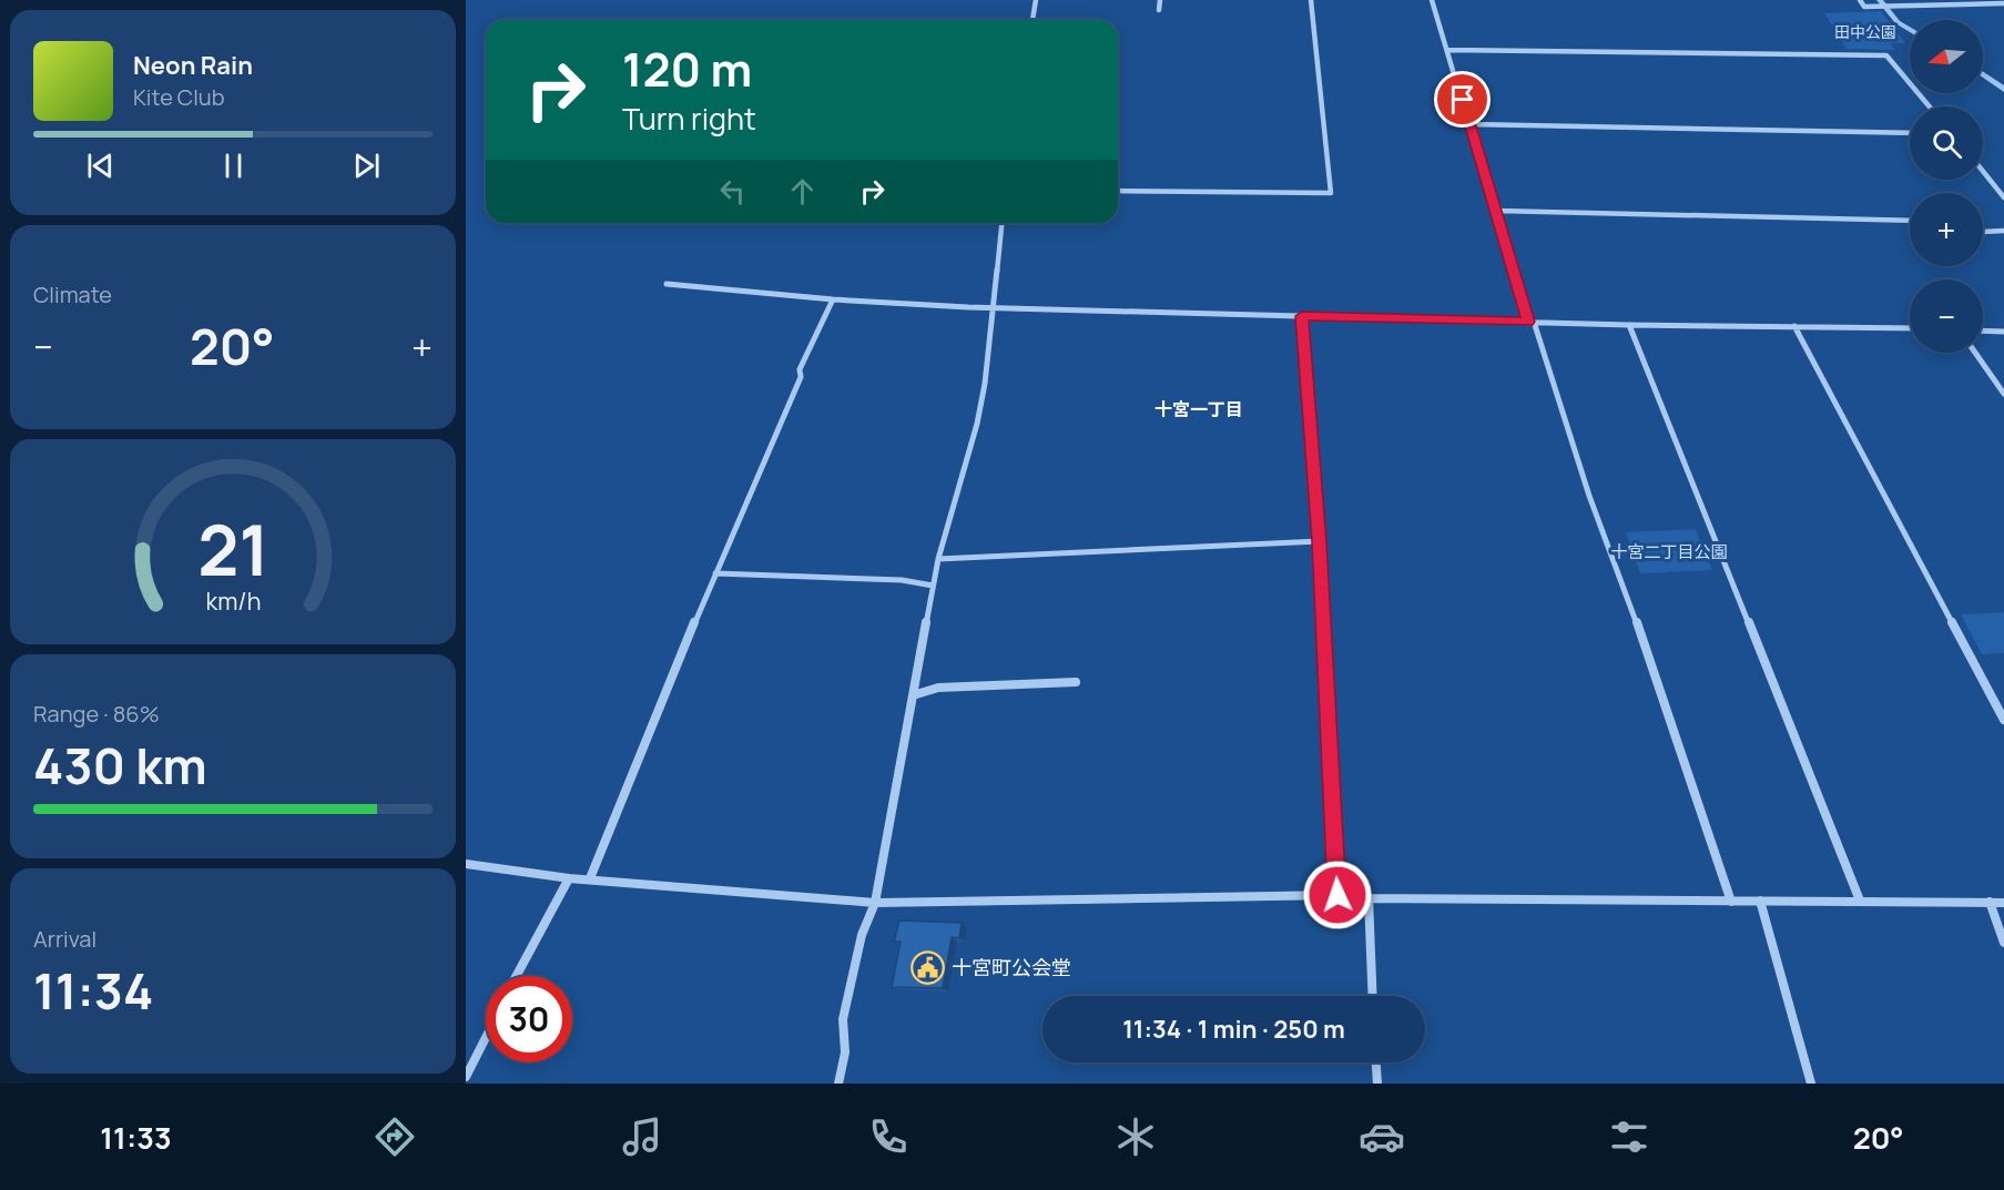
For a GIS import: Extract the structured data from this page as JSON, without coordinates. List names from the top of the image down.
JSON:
{
  "districts": ["十宮一丁目"],
  "parks": ["田中公園", "十宮二丁目公園"],
  "places": {
    "public building": ["十宮町公会堂"]
  },
  "north": "left",
  "page": {
    "map_buttons": ["+", "−"],
    "turn": ["120 m", "Turn right"],
    "song": ["Neon Rain", "Kite Club"],
    "tile": [
      "Climate",
      ["Range · 86%", "430 km"],
      ["Arrival", "11:34"]
    ],
    "heat": ["−", "20°", "+"],
    "limit": "30",
    "trip": "11:34 · 1 min · 250 m",
    "tabs": ["11:33", "20°"],
    "gauge": ["21", "km/h"]
  }
}
